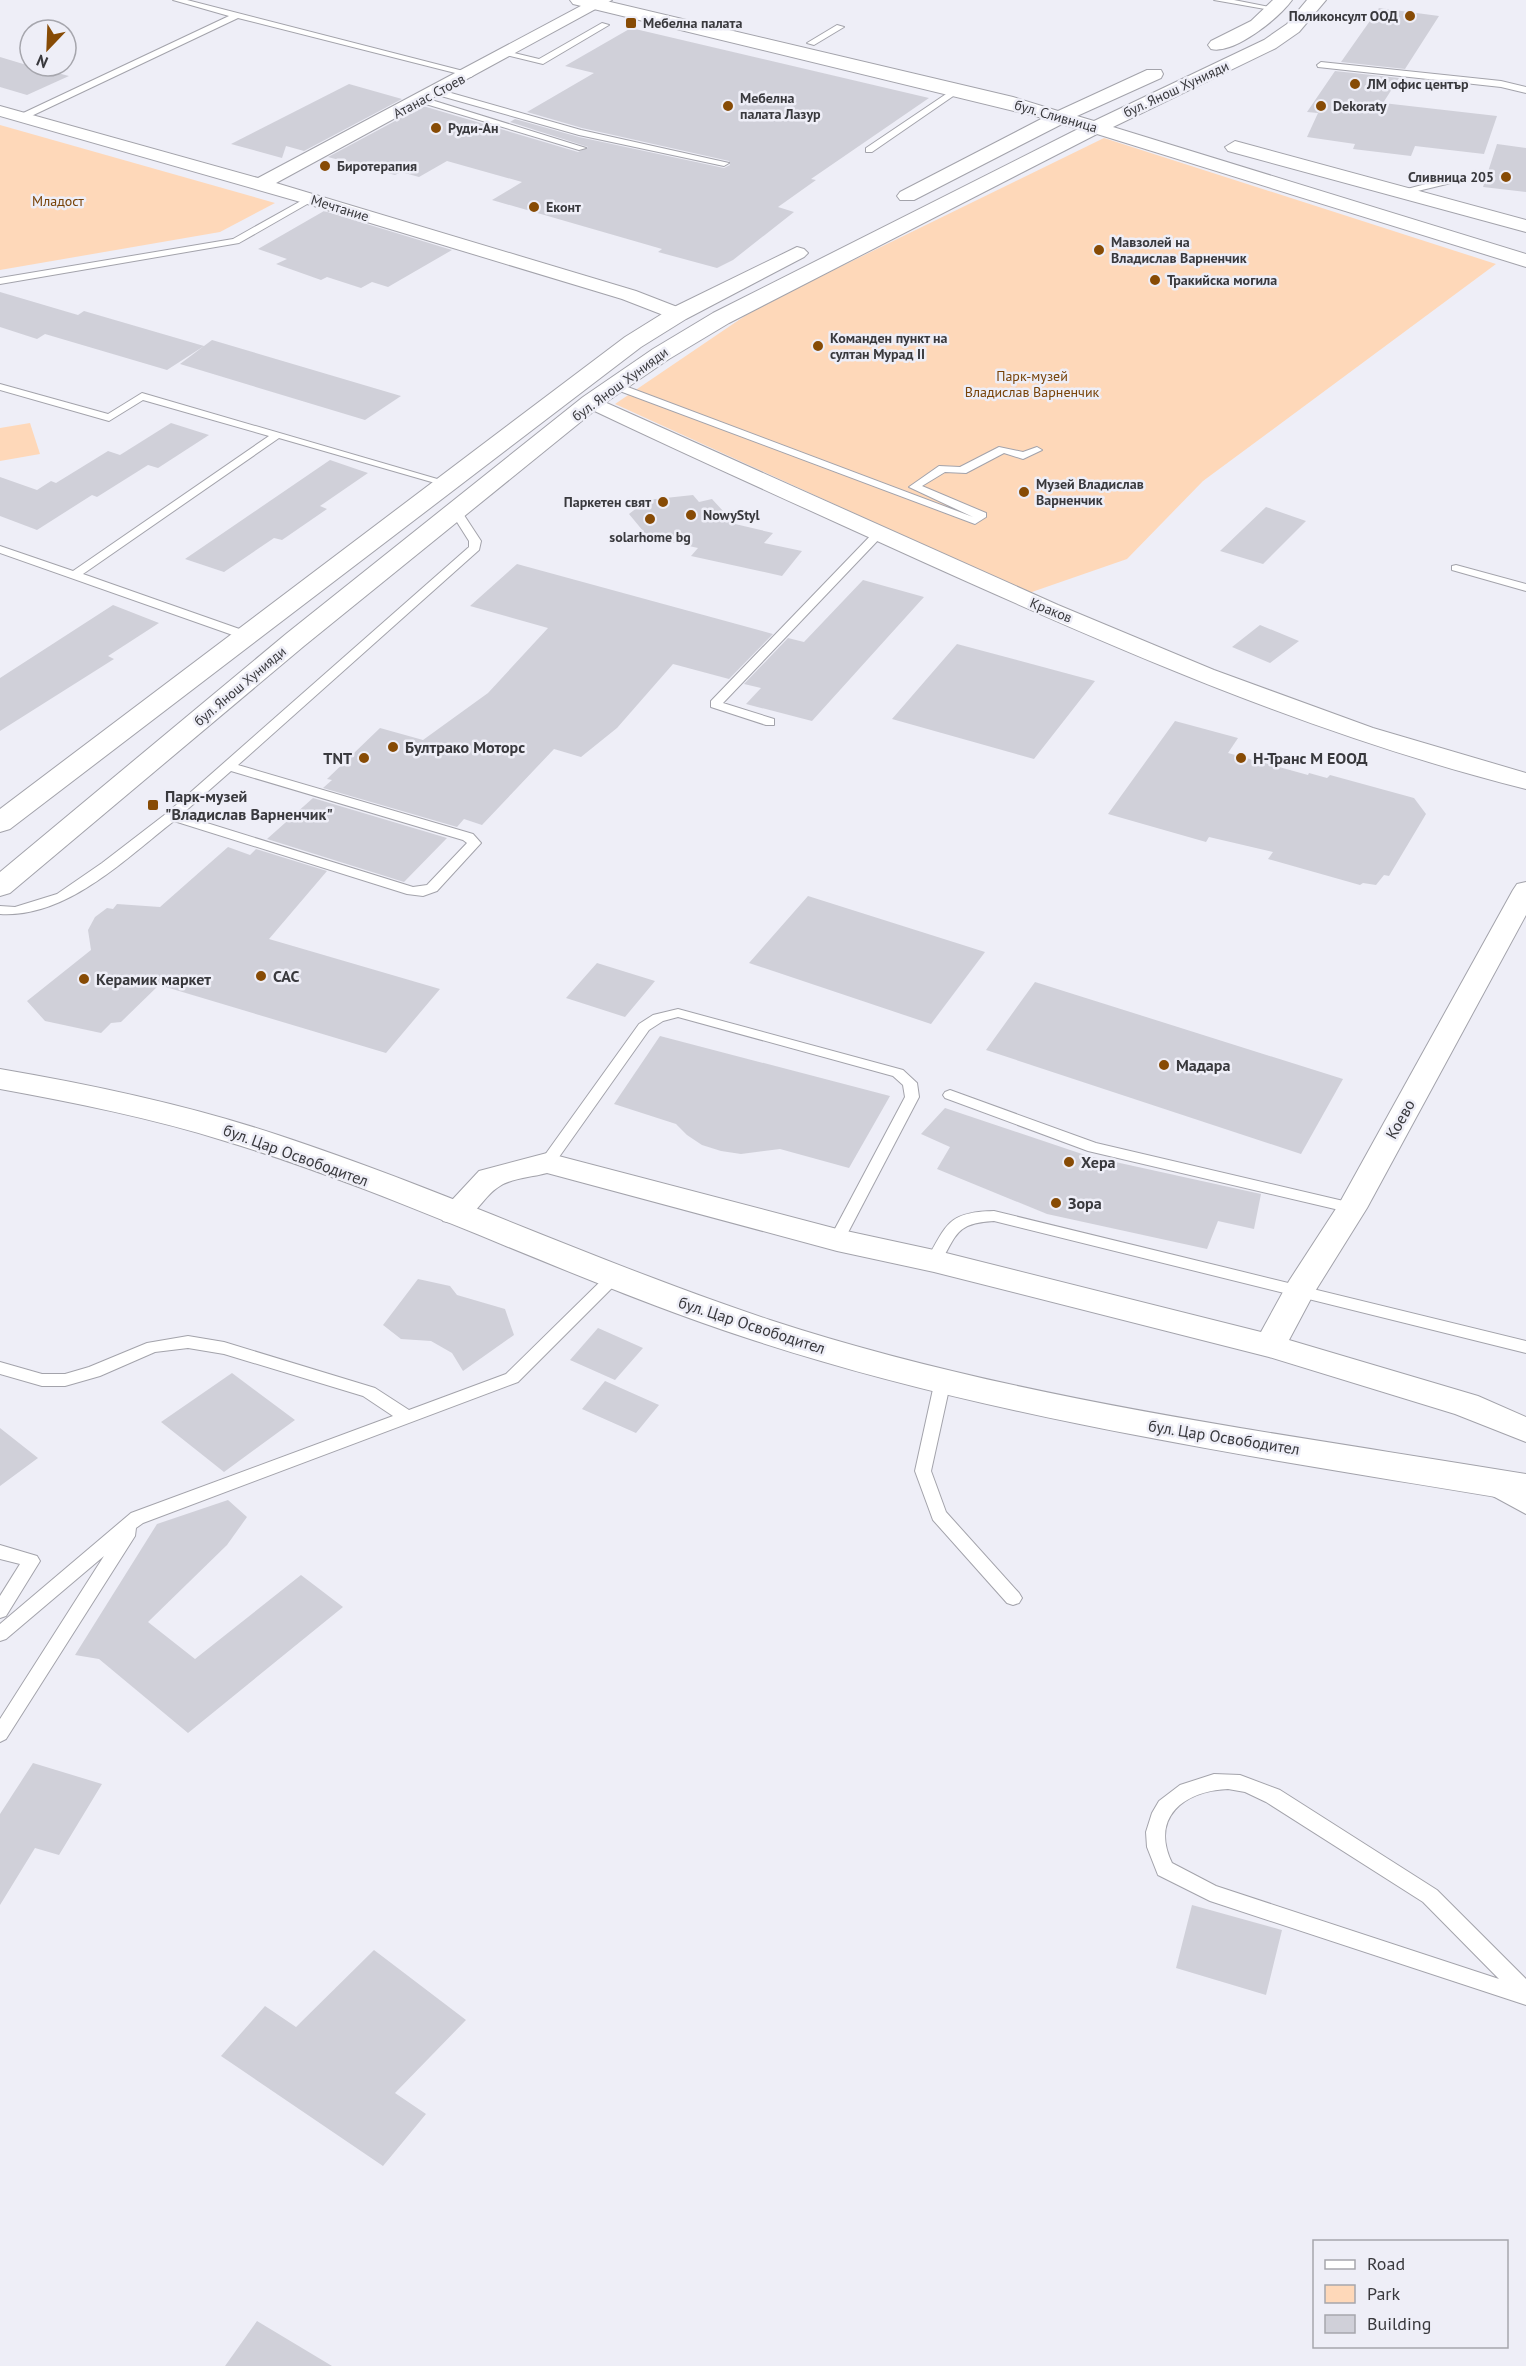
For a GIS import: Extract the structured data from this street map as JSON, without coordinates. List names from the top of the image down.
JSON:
{
  "streets": {
    "street": [
      "бул. Янош Хунияди",
      "Атанас Стоев",
      "бул. Сливница",
      "Мечтание",
      "Краков",
      "Коево",
      "бул. Цар Освободител"
    ]
  },
  "crossings": [
    ["бул. Янош Хунияди", "бул. Сливница"],
    ["бул. Янош Хунияди", "Мечтание"],
    ["бул. Янош Хунияди", "Краков"],
    ["Атанас Стоев", "бул. Сливница"],
    ["Атанас Стоев", "Мечтание"]
  ],
  "parks": ["Младост", "Парк-музей Владислав Варненчик"],
  "places": {
    "other": [
      "Поликонсулт ООД",
      "ЛМ офис център",
      "Мебелна палата Лазур",
      "Dekoraty",
      "Руди-Ан",
      "Биротерапия",
      "Сливница 205",
      "Еконт",
      "Мавзолей на Владислав Варненчик",
      "Тракийска могила",
      "Команден пункт на султан Мурад II",
      "Музей Владислав Варненчик",
      "Паркетен свят",
      "NowyStyl",
      "solarhome bg",
      "Бултрако Моторс",
      "TNT",
      "Н-Транс М ЕООД",
      "САС",
      "Керамик маркет",
      "Мадара",
      "Хера",
      "Зора"
    ],
    "transit": ["Мебелна палата", "Парк-музей \"Владислав Варненчик\""]
  },
  "legend": ["Road", "Park", "Building"],
  "north": "bottom left"
}
